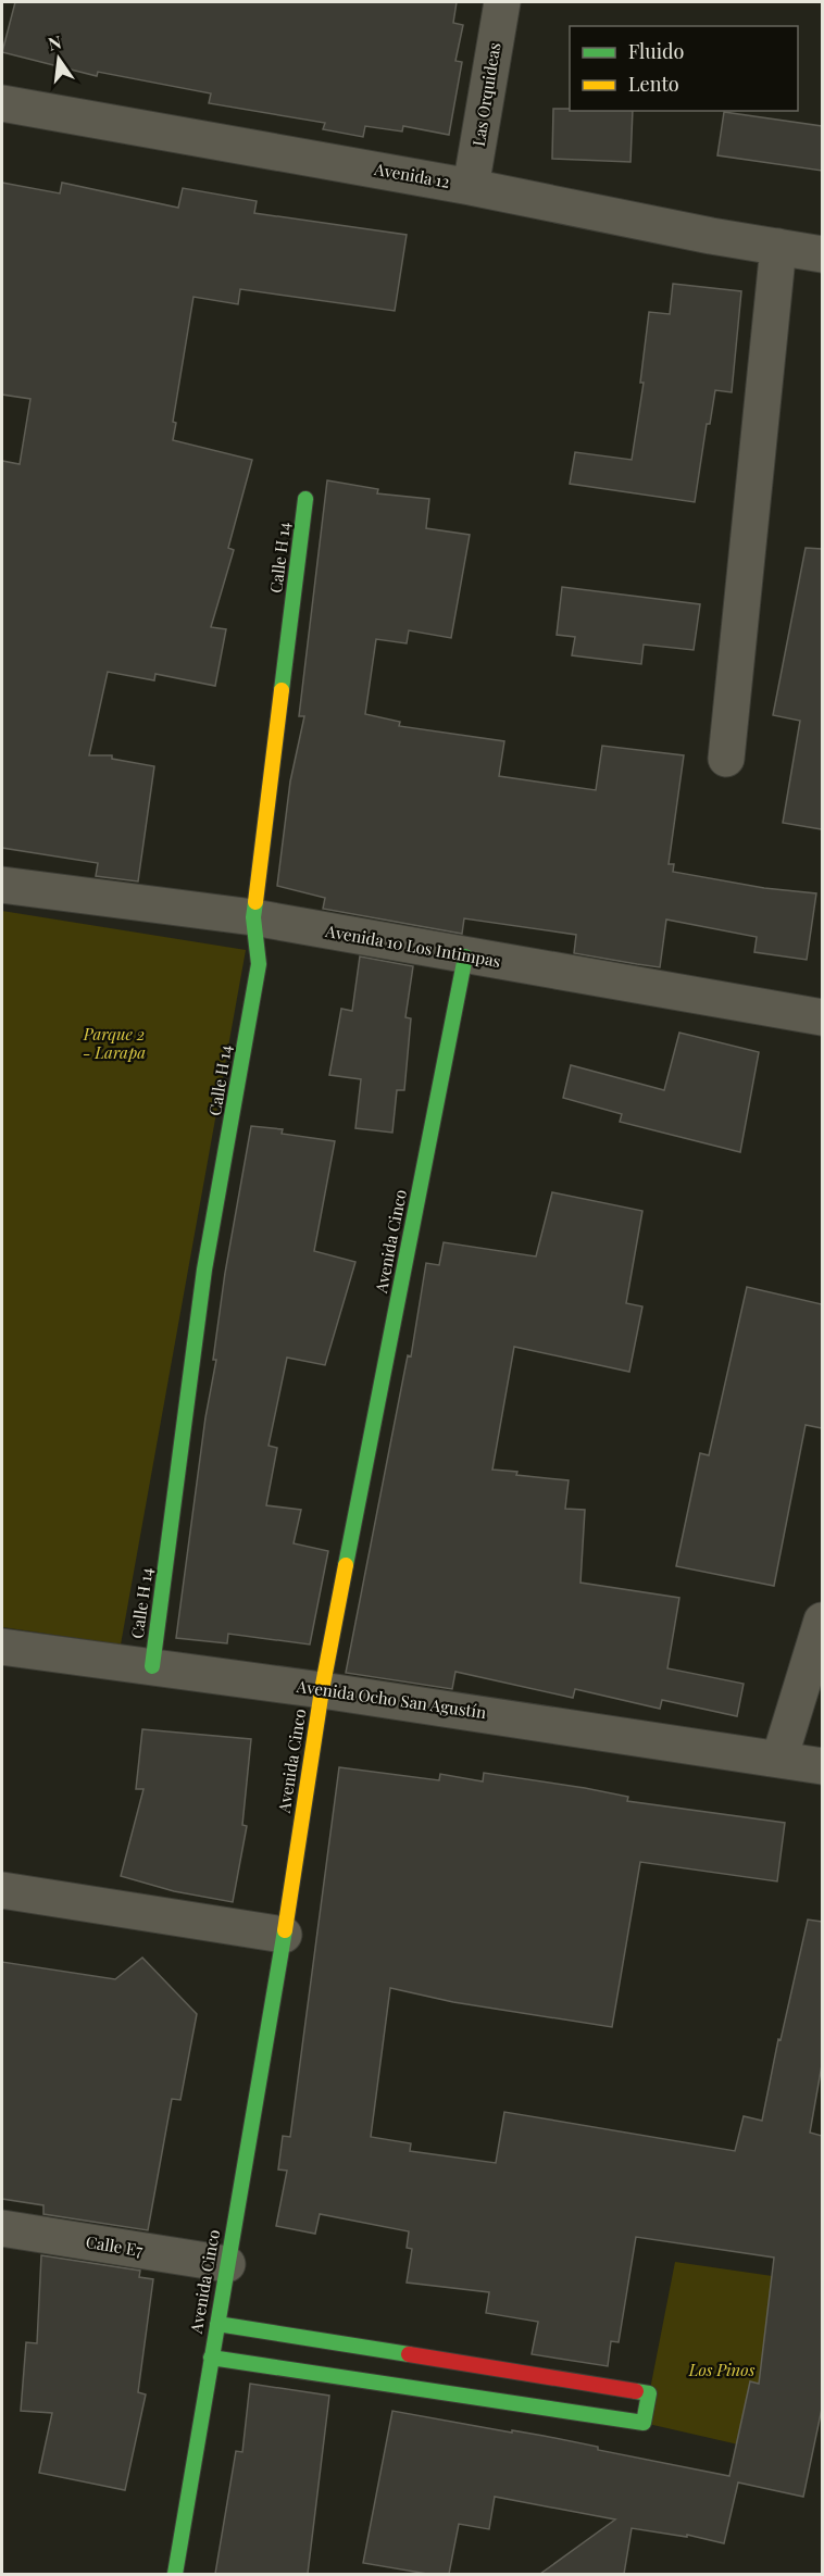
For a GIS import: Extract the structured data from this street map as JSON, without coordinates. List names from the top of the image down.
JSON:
{
  "streets": {
    "street": [
      "Las Orquideas",
      "Avenida 12",
      "Calle H 14",
      "Avenida 10 Los Intimpas",
      "Avenida Cinco",
      "Avenida Ocho San Agustín",
      "Calle E7"
    ]
  },
  "crossings": [
    ["Las Orquideas", "Avenida 12"],
    ["Calle H 14", "Avenida 10 Los Intimpas"],
    ["Calle H 14", "Avenida Ocho San Agustín"],
    ["Avenida 10 Los Intimpas", "Avenida Cinco"],
    ["Avenida Cinco", "Avenida Ocho San Agustín"],
    ["Avenida Cinco", "Calle E7"]
  ],
  "parks": ["Parque 2 - Larapa", "Los Pinos"],
  "legend": ["Fluido", "Lento"],
  "north": "top"
}
